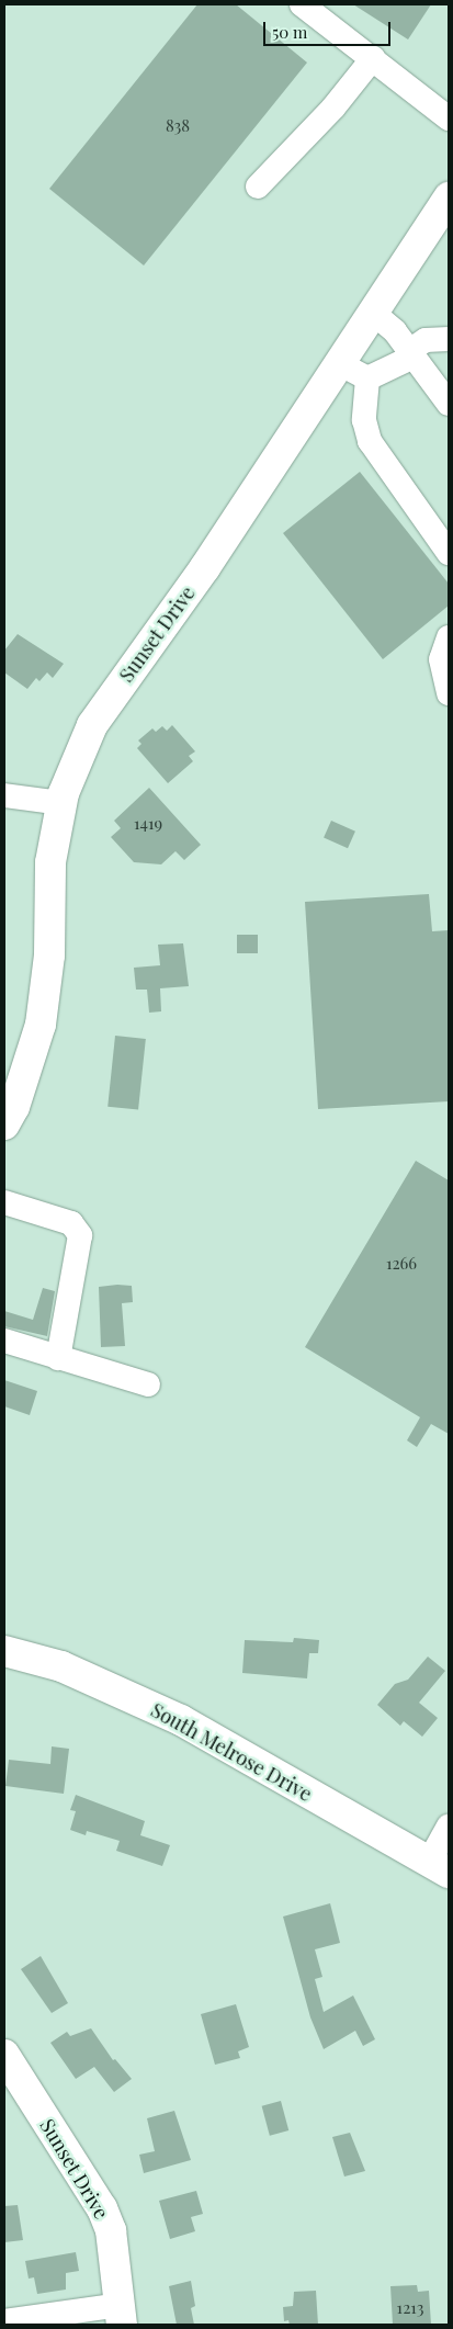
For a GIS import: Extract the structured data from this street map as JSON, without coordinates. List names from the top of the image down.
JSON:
{
  "streets": {
    "main road": ["Sunset Drive", "South Melrose Drive"]
  },
  "house_numbers": [
    "838",
    "1419",
    "1266",
    "1213"
  ],
  "scale_bar": "50 m"
}
